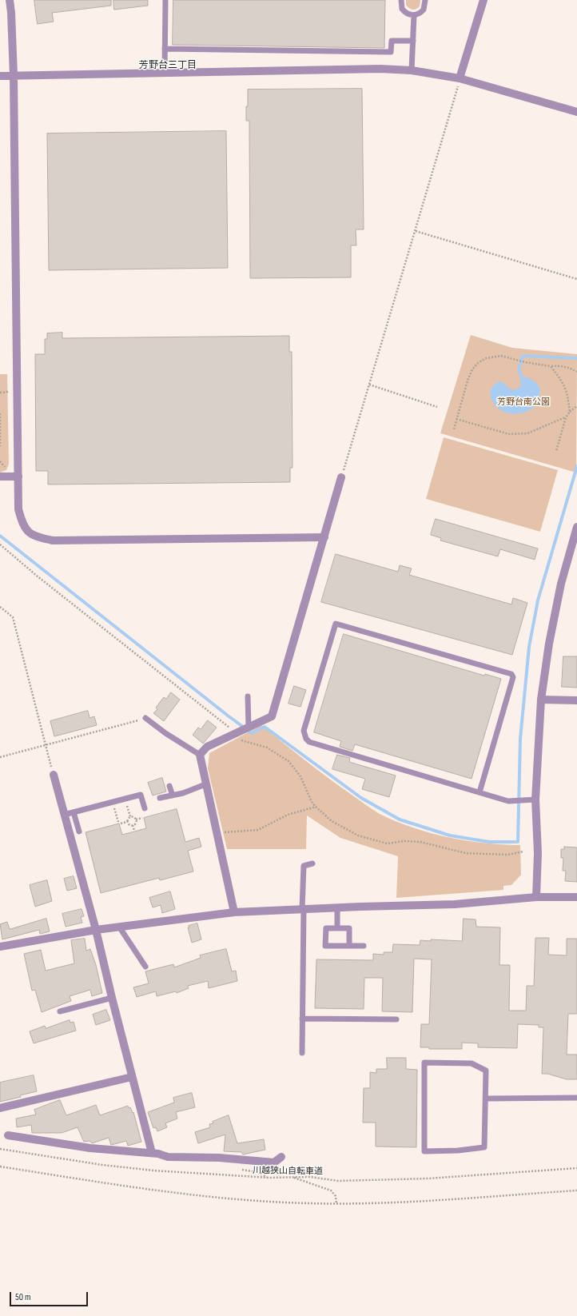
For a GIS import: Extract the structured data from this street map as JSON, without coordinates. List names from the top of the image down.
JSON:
{
  "streets": {
    "path": ["川越狭山自転車道"]
  },
  "districts": ["芳野台三丁目"],
  "parks": ["芳野台南公園"],
  "scale_bar": "50 m"
}
